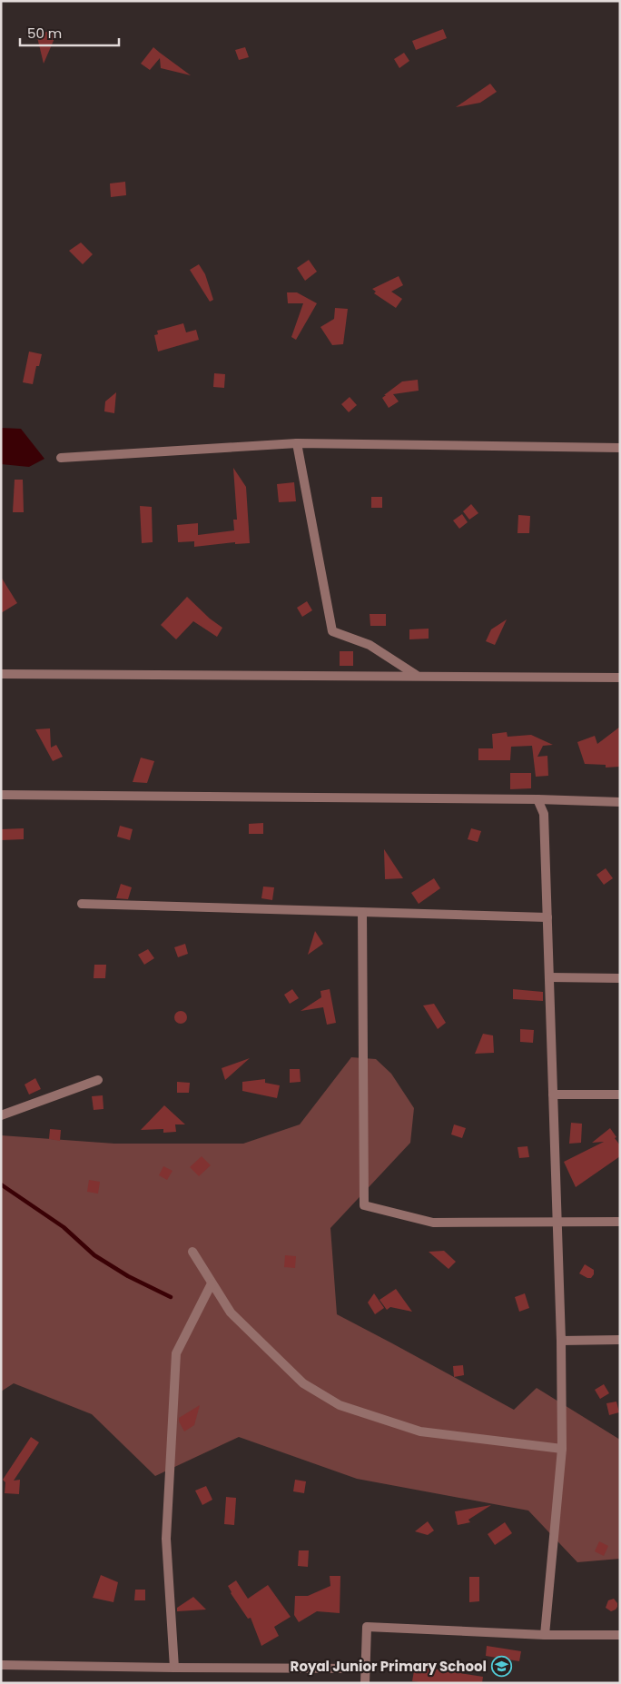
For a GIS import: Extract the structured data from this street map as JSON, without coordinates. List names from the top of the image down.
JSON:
{
  "places": {
    "school or university": ["Royal Junior Primary School"]
  },
  "scale_bar": "50 m"
}
